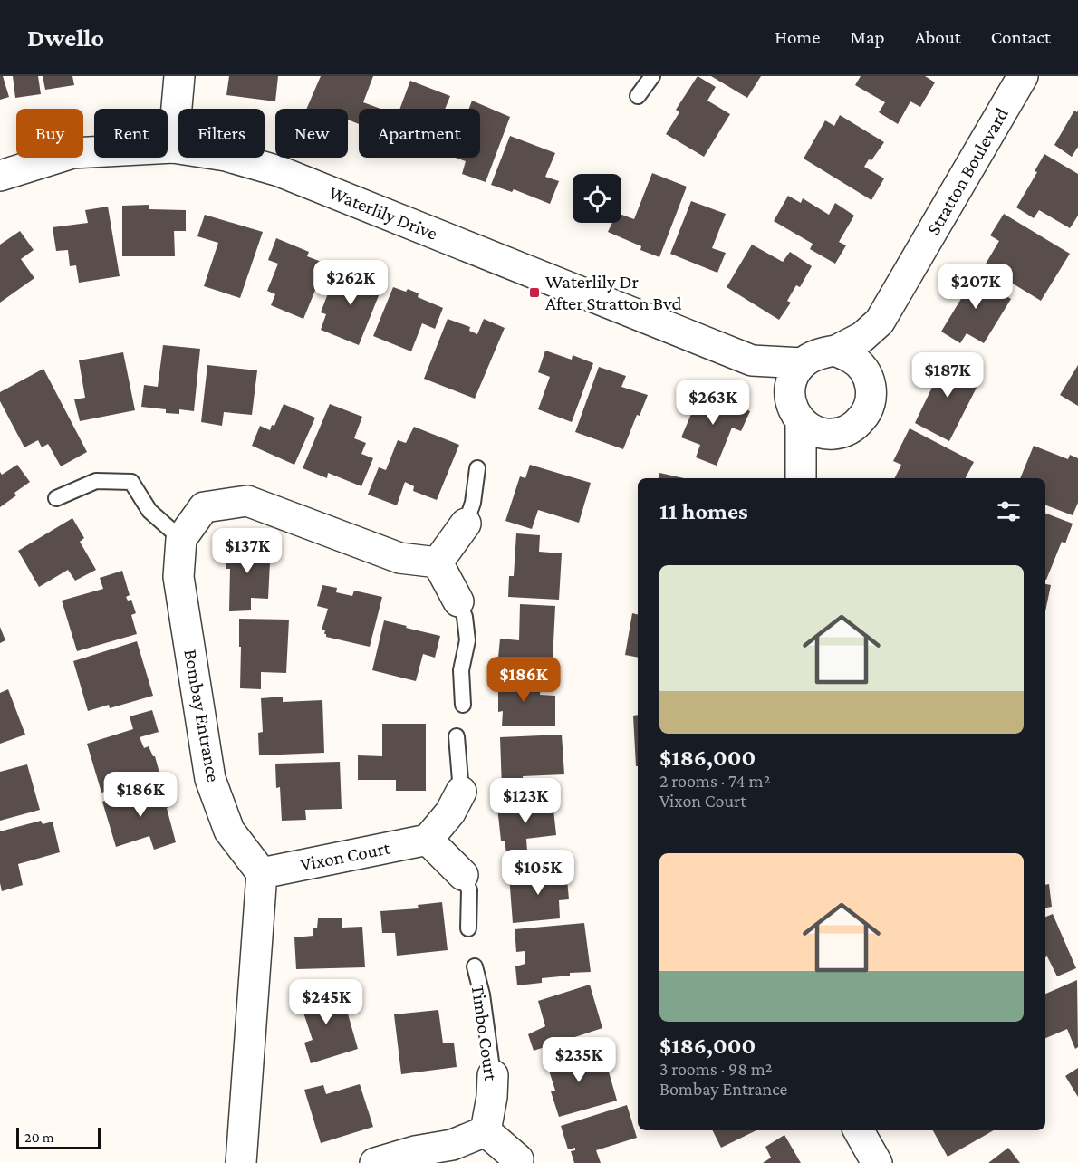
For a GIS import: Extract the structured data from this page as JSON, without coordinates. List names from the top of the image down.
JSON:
{
  "streets": {
    "street": [
      "Stratton Boulevard",
      "Waterlily Drive",
      "Bombay Entrance",
      "Vixon Court",
      "Timbo Court"
    ]
  },
  "crossings": [
    ["Stratton Boulevard", "Waterlily Drive"],
    ["Bombay Entrance", "Vixon Court"]
  ],
  "places": {
    "transit": ["Waterlily Dr After Stratton Bvd"]
  },
  "scale_bar": "20 m",
  "page": {
    "header": "Dwello",
    "nav": [
      "Home",
      "Map",
      "About",
      "Contact"
    ],
    "chip": [
      "Buy",
      "Rent",
      "Filters",
      "New",
      "Apartment"
    ],
    "price": [
      "$262K",
      "$207K",
      "$187K",
      "$263K",
      "$137K",
      "$186K",
      "$186K",
      "$123K",
      "$105K",
      "$245K",
      "$235K"
    ],
    "heading": "11 homes",
    "list": [
      {
        "name": "$186,000",
        "note": "2 rooms · 74 m² · Vixon Court"
      },
      {
        "name": "$186,000",
        "note": "3 rooms · 98 m² · Bombay Entrance"
      }
    ],
    "scale": "20 m"
  }
}
